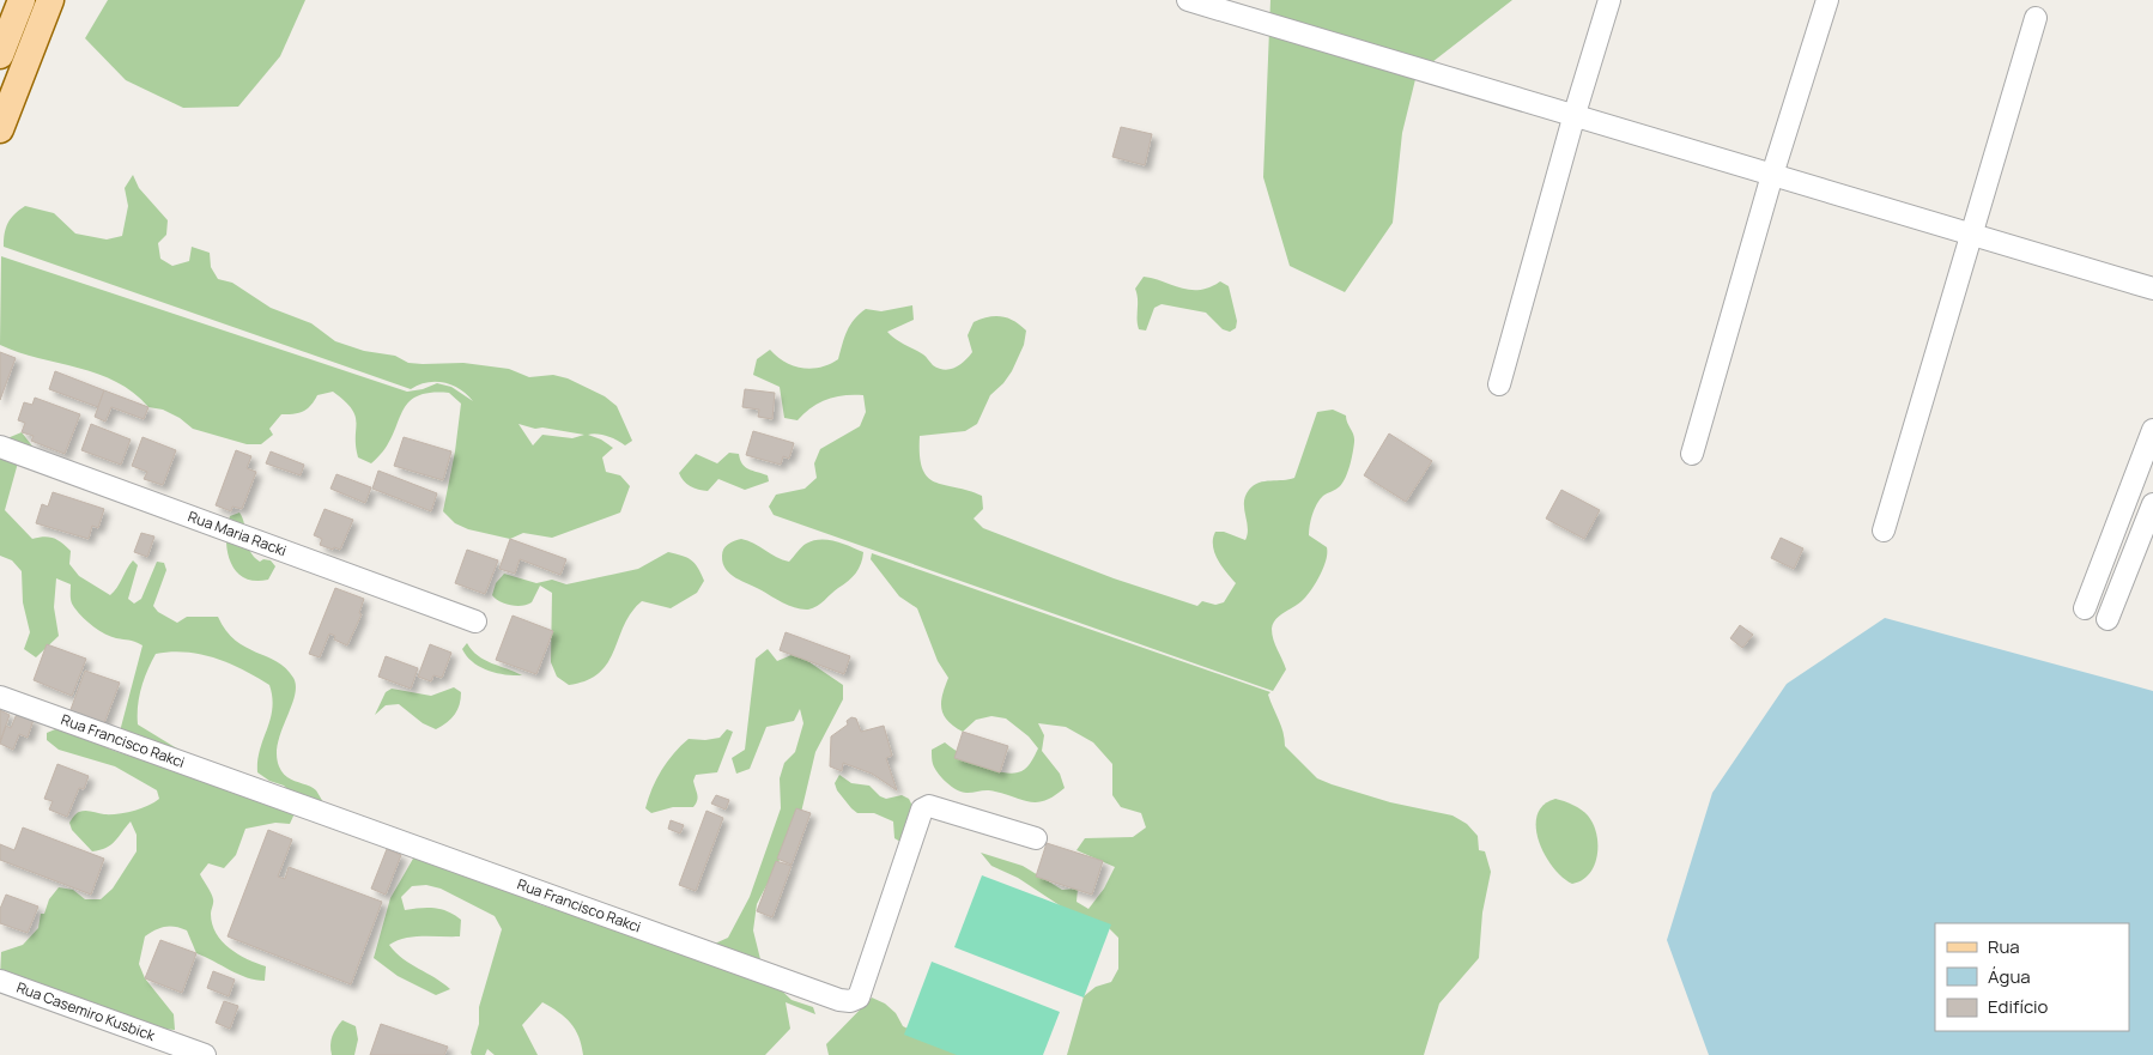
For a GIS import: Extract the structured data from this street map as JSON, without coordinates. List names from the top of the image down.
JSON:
{
  "streets": {
    "street": ["Rua Maria Racki", "Rua Francisco Rakci", "Rua Casemiro Kusbick"]
  },
  "legend": ["Rua", "Água", "Edifício"]
}
